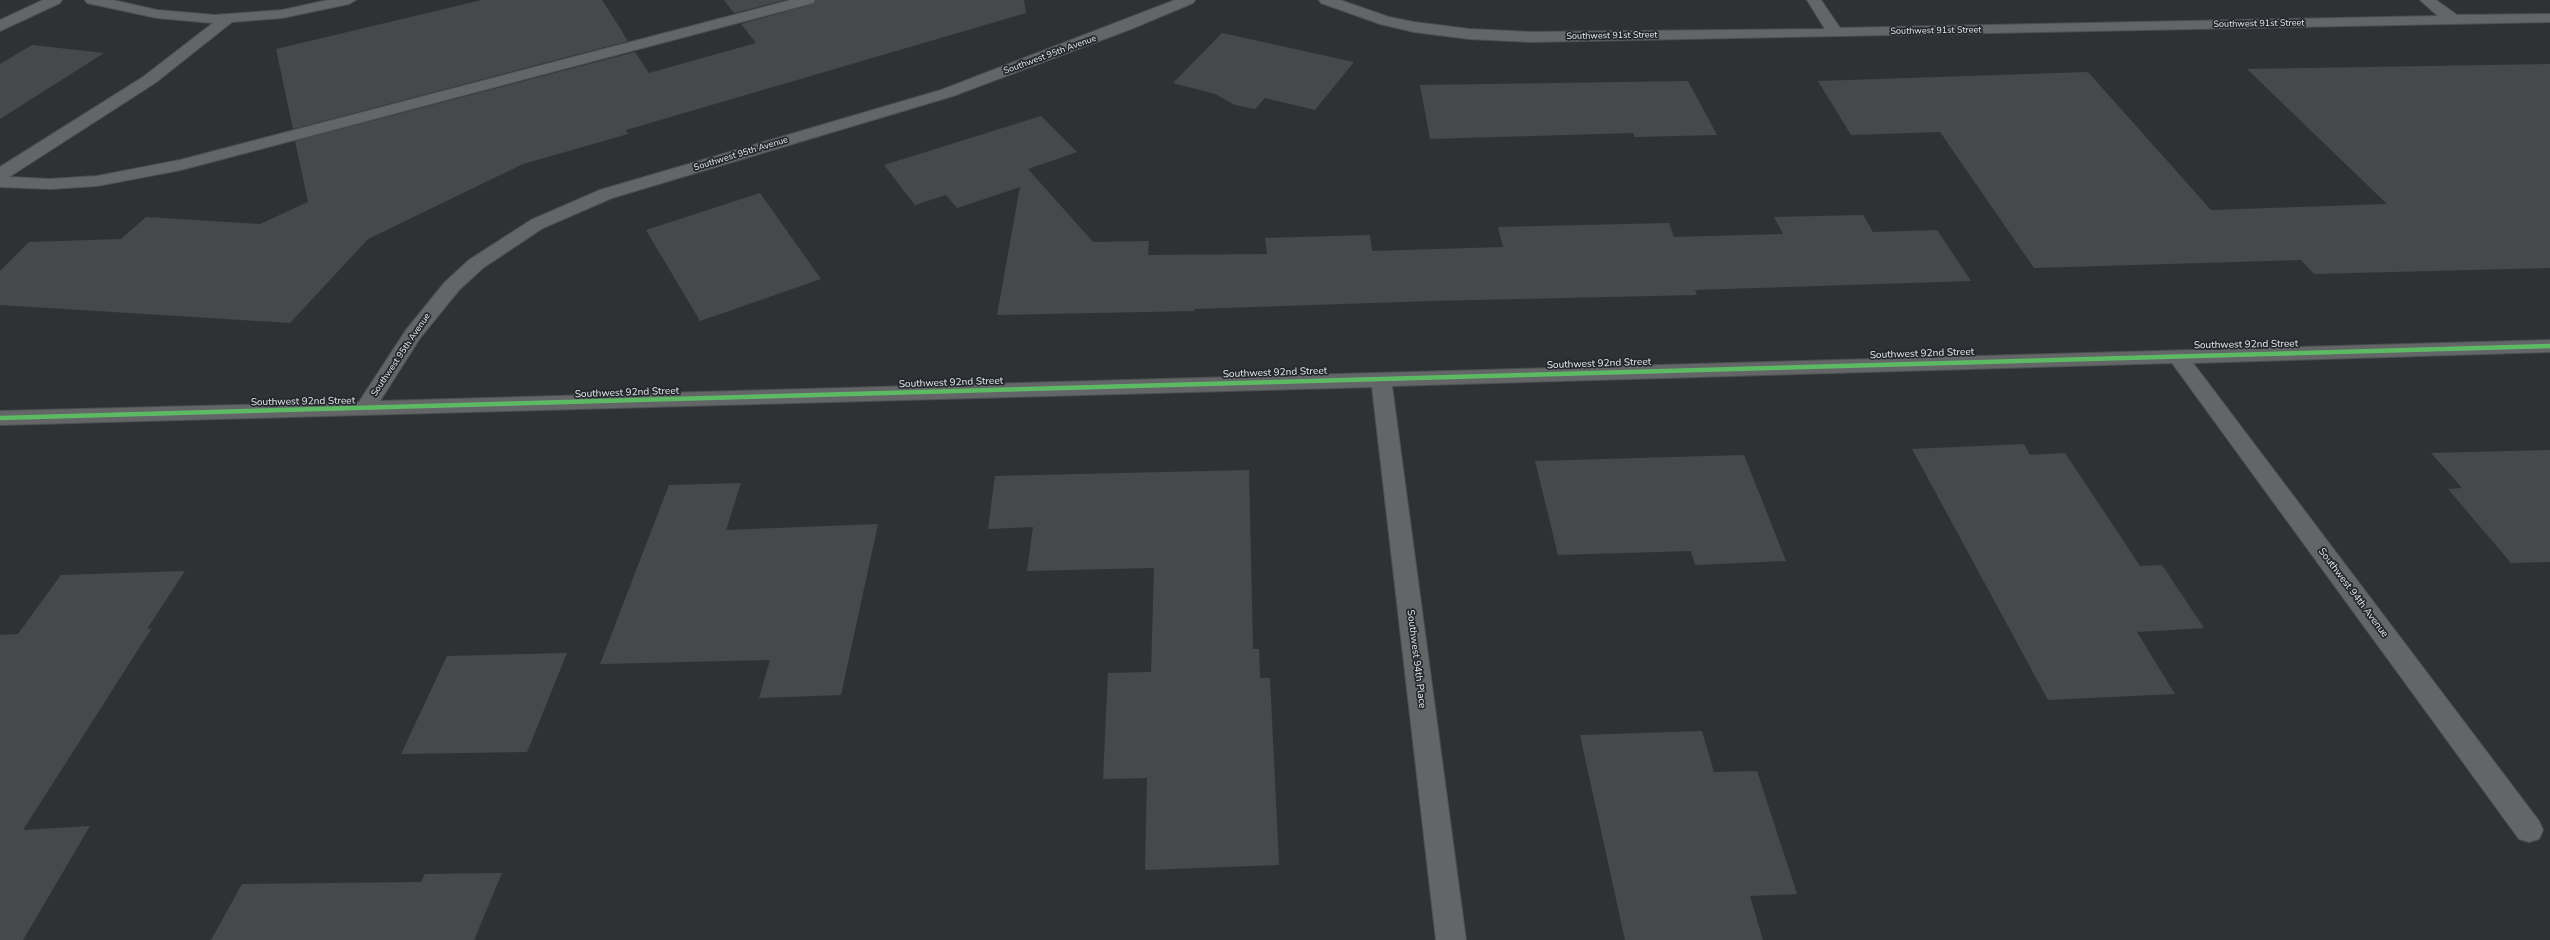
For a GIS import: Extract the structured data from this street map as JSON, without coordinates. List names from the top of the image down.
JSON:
{
  "streets": {
    "street": [
      "Southwest 91st Street",
      "Southwest 95th Avenue",
      "Southwest 92nd Street",
      "Southwest 94th Avenue",
      "Southwest 94th Place"
    ]
  },
  "crossings": [
    ["Southwest 95th Avenue", "Southwest 92nd Street"],
    ["Southwest 92nd Street", "Southwest 94th Avenue"],
    ["Southwest 92nd Street", "Southwest 94th Place"]
  ]
}
